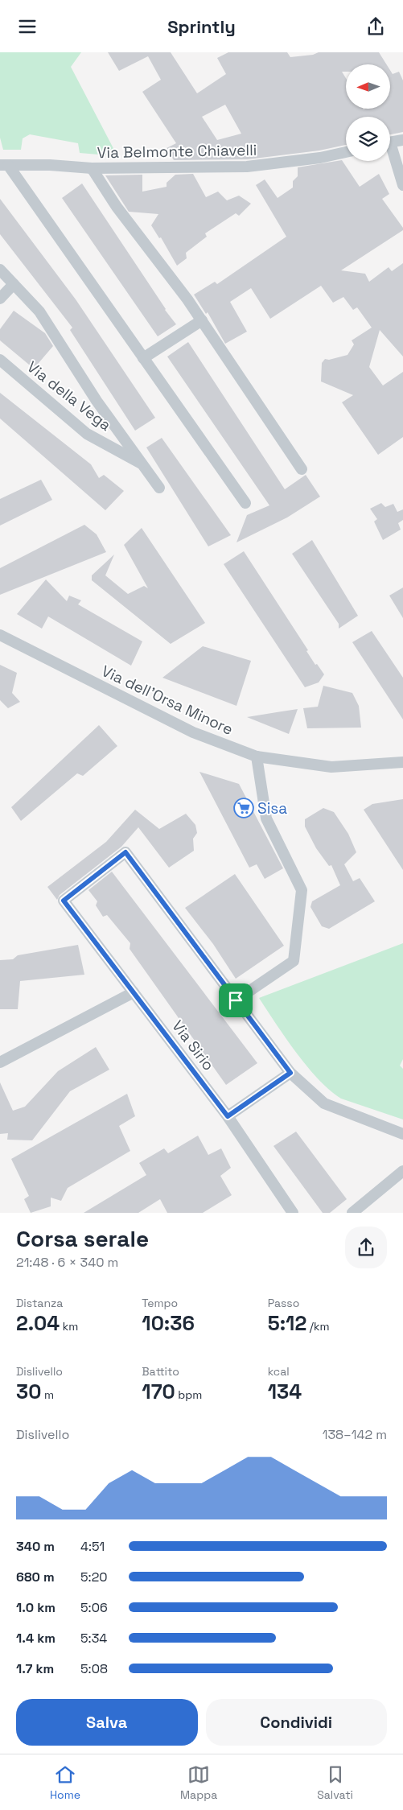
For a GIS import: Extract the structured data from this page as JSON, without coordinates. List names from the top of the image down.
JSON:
{
  "streets": {
    "street": [
      "Via Belmonte Chiavelli",
      "Via della Vega",
      "Via dell'Orsa Minore",
      "Via Sirio"
    ]
  },
  "places": {
    "supermarket": ["Sisa"]
  },
  "north": "left",
  "page": {
    "header": "Sprintly",
    "heading": ["Corsa serale", "21:48 · 6 × 340 m"],
    "stats": [
      ["Distanza", "2.04 km"],
      ["Tempo", "10:36"],
      ["Passo", "5:12 /km"],
      ["Dislivello", "30 m"],
      ["Battito", "170 bpm"],
      ["kcal", "134"]
    ],
    "chart": ["Dislivello", "138–142 m"],
    "list": [
      {
        "name": "340 m",
        "note": "4:51"
      },
      {
        "name": "680 m",
        "note": "5:20"
      },
      {
        "name": "1.0 km",
        "note": "5:06"
      },
      {
        "name": "1.4 km",
        "note": "5:34"
      },
      {
        "name": "1.7 km",
        "note": "5:08"
      }
    ],
    "buttons": ["Salva", "Condividi"],
    "tabs": ["Home", "Mappa", "Salvati"]
  }
}
